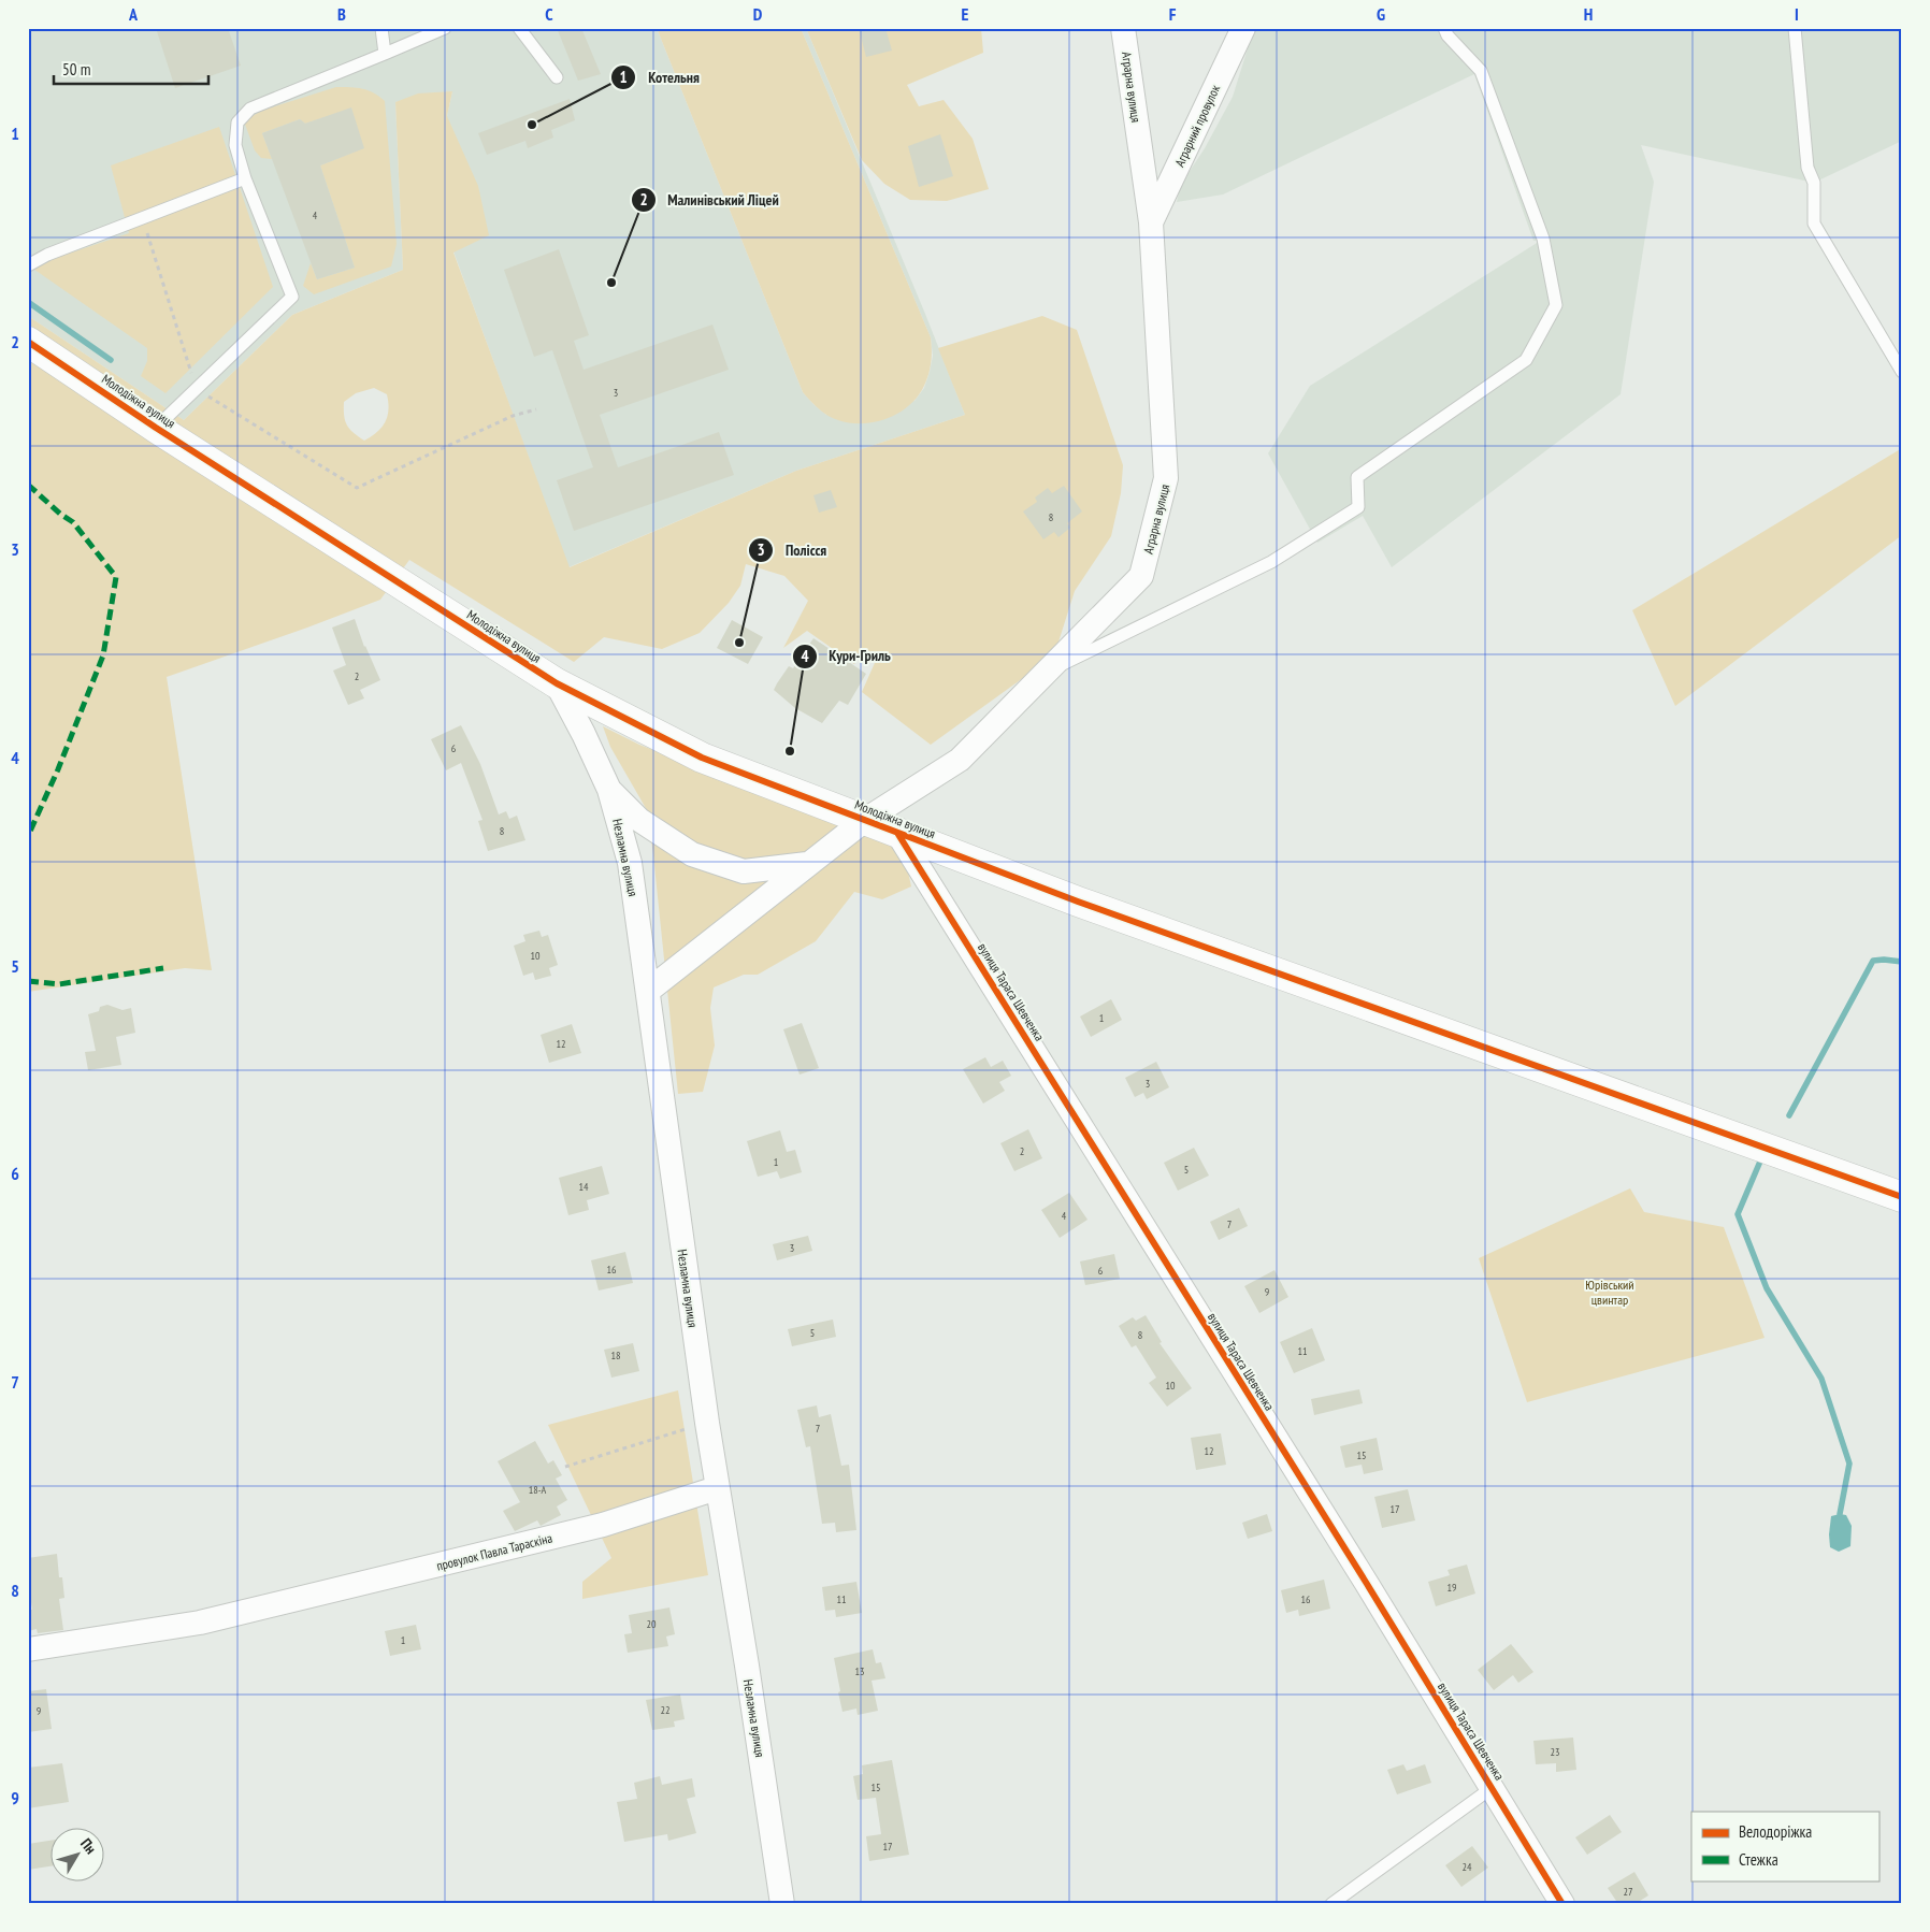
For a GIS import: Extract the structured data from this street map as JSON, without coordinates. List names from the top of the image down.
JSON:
{
  "streets": {
    "street": [
      "Аграрна вулиця",
      "Аграрний провулок",
      "Молодіжна вулиця",
      "Незламна вулиця",
      "вулиця Тараса Шевченка",
      "провулок Павла Тараскіна"
    ]
  },
  "crossings": [
    ["Аграрна вулиця", "Аграрний провулок"],
    ["Аграрна вулиця", "Молодіжна вулиця"],
    ["Аграрна вулиця", "Незламна вулиця"],
    ["Молодіжна вулиця", "Незламна вулиця"],
    ["Молодіжна вулиця", "вулиця Тараса Шевченка"],
    ["Незламна вулиця", "провулок Павла Тараскіна"]
  ],
  "parks": ["Юрівський цвинтар"],
  "places": [
    "Котельня",
    "Малинівський Ліцей",
    "Полісся",
    "Кури-Гриль"
  ],
  "house_numbers": [
    "4",
    "3",
    "8",
    "2",
    "6",
    "8",
    "10",
    "1",
    "12",
    "3",
    "2",
    "1",
    "5",
    "14",
    "4",
    "7",
    "3",
    "16",
    "6",
    "9",
    "5",
    "8",
    "11",
    "18",
    "10",
    "7",
    "12",
    "15",
    "18-А",
    "17",
    "19",
    "11",
    "16",
    "20",
    "1",
    "13",
    "22",
    "9",
    "23",
    "15",
    "17",
    "24",
    "27"
  ],
  "legend": ["Велодоріжка", "Стежка"],
  "scale_bar": "50 m",
  "north": "top right",
  "grid": {
    "columns": [
      "A",
      "B",
      "C",
      "D",
      "E",
      "F",
      "G",
      "H",
      "I"
    ],
    "rows": [
      "1",
      "2",
      "3",
      "4",
      "5",
      "6",
      "7",
      "8",
      "9"
    ]
  }
}
